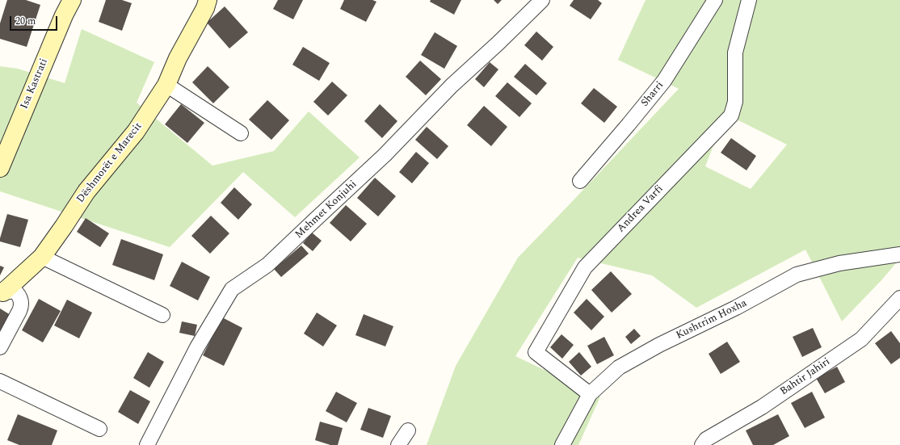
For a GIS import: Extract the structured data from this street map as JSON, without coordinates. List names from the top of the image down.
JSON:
{
  "streets": {
    "street": [
      "Isa Kastrati",
      "Sharri",
      "Dëshmorët e Marecit",
      "Andrea Varfi",
      "Mehmet Konjuhi",
      "Kushtrim Hoxha",
      "Bahtir Jahiri"
    ]
  },
  "crossings": [
    ["Andrea Varfi", "Kushtrim Hoxha"]
  ],
  "scale_bar": "20 m"
}
